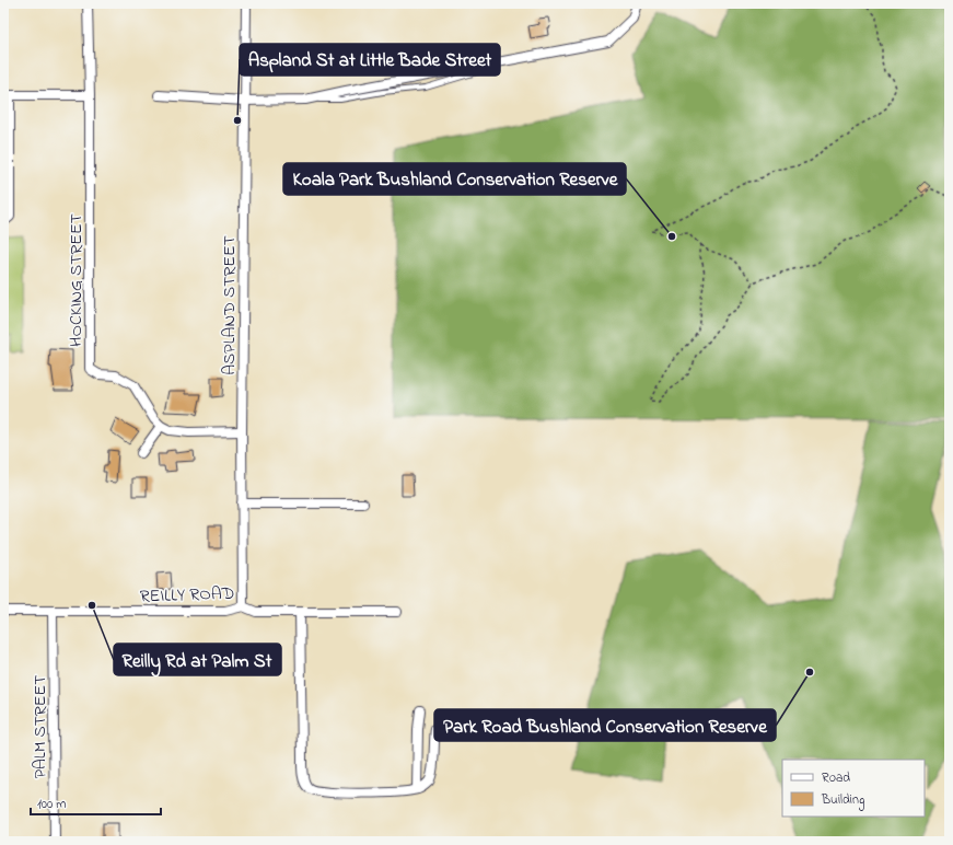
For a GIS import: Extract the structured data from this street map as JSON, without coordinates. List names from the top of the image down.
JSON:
{
  "streets": {
    "street": [
      "HOCKING STREET",
      "ASPLAND STREET",
      "REILLY ROAD",
      "PALM STREET"
    ]
  },
  "crossings": [
    ["ASPLAND STREET", "REILLY ROAD"],
    ["REILLY ROAD", "PALM STREET"]
  ],
  "places": [
    "Aspland St at Little Bade Street",
    "Koala Park Bushland Conservation Reserve",
    "Reilly Rd at Palm St",
    "Park Road Bushland Conservation Reserve"
  ],
  "legend": ["Road", "Building"],
  "scale_bar": "100 m"
}
